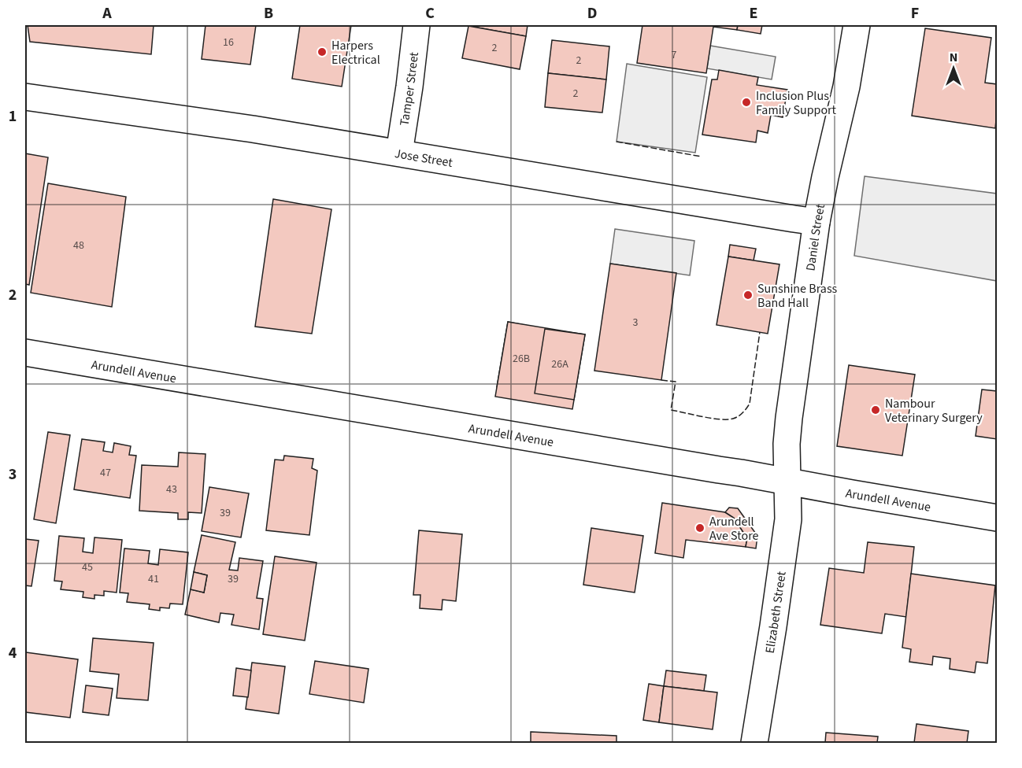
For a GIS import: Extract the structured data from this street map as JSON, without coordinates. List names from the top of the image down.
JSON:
{
  "streets": {
    "street": [
      "Tamper Street",
      "Jose Street",
      "Daniel Street",
      "Arundell Avenue",
      "Elizabeth Street"
    ]
  },
  "crossings": [
    ["Tamper Street", "Jose Street"],
    ["Jose Street", "Daniel Street"],
    ["Daniel Street", "Arundell Avenue"],
    ["Daniel Street", "Elizabeth Street"],
    ["Arundell Avenue", "Elizabeth Street"]
  ],
  "places": [
    "Harpers Electrical",
    "Inclusion Plus Family Support",
    "Sunshine Brass Band Hall",
    "Nambour Veterinary Surgery",
    "Arundell Ave Store"
  ],
  "house_numbers": [
    "16",
    "2",
    "7",
    "2",
    "2",
    "48",
    "3",
    "26B",
    "26A",
    "47",
    "43",
    "39",
    "45",
    "41",
    "39"
  ],
  "north": "top",
  "grid": {
    "columns": [
      "A",
      "B",
      "C",
      "D",
      "E",
      "F"
    ],
    "rows": [
      "1",
      "2",
      "3",
      "4"
    ]
  }
}
